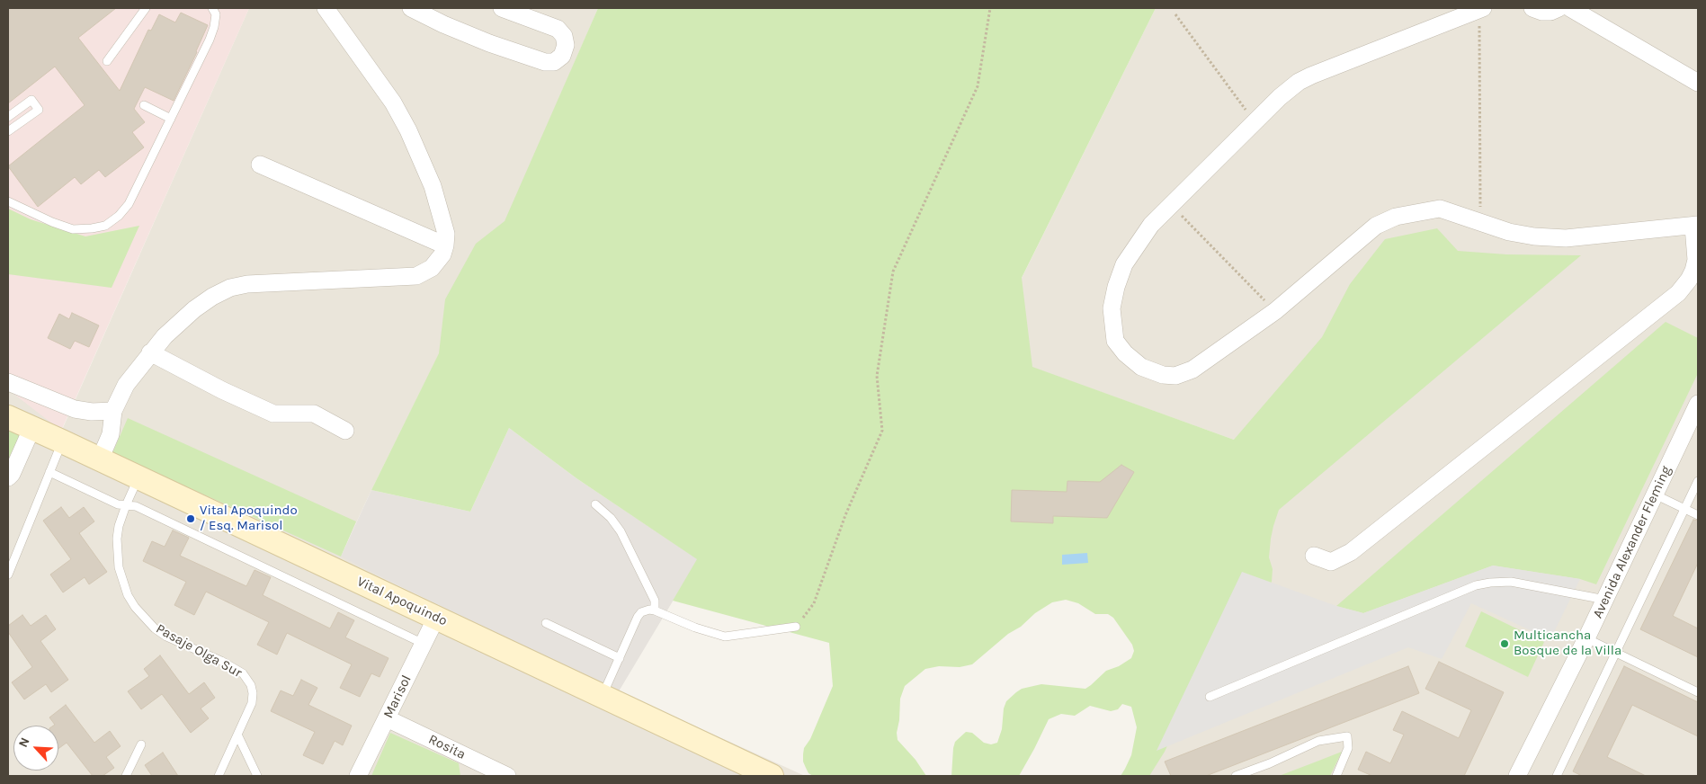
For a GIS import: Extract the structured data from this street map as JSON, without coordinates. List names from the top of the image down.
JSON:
{
  "streets": {
    "street": [
      "Avenida Alexander Fleming",
      "Vital Apoquindo",
      "Marisol",
      "Rosita"
    ],
    "lane": ["Pasaje Olga Sur"]
  },
  "crossings": [
    ["Vital Apoquindo", "Pasaje Olga Sur"],
    ["Vital Apoquindo", "Marisol"],
    ["Marisol", "Rosita"]
  ],
  "places": ["Vital Apoquindo / Esq. Marisol", "Multicancha Bosque de la Villa"],
  "north": "top left"
}
